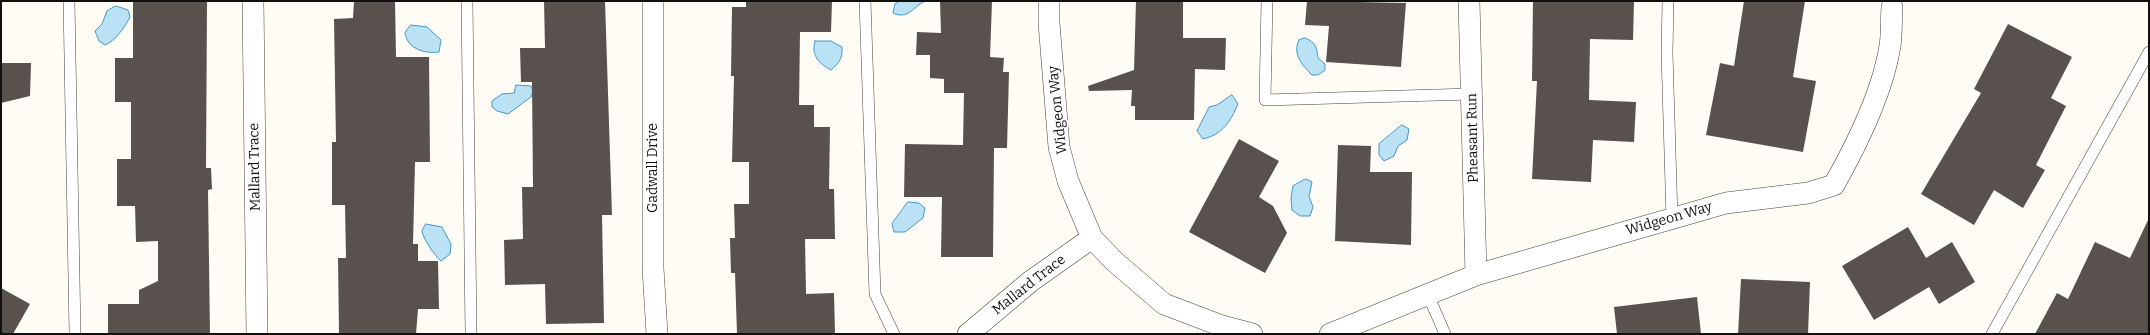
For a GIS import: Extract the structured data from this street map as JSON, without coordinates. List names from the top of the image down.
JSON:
{
  "streets": {
    "street": [
      "Widgeon Way",
      "Pheasant Run",
      "Mallard Trace",
      "Gadwall Drive"
    ]
  },
  "crossings": [
    ["Widgeon Way", "Pheasant Run"],
    ["Widgeon Way", "Mallard Trace"]
  ]
}
